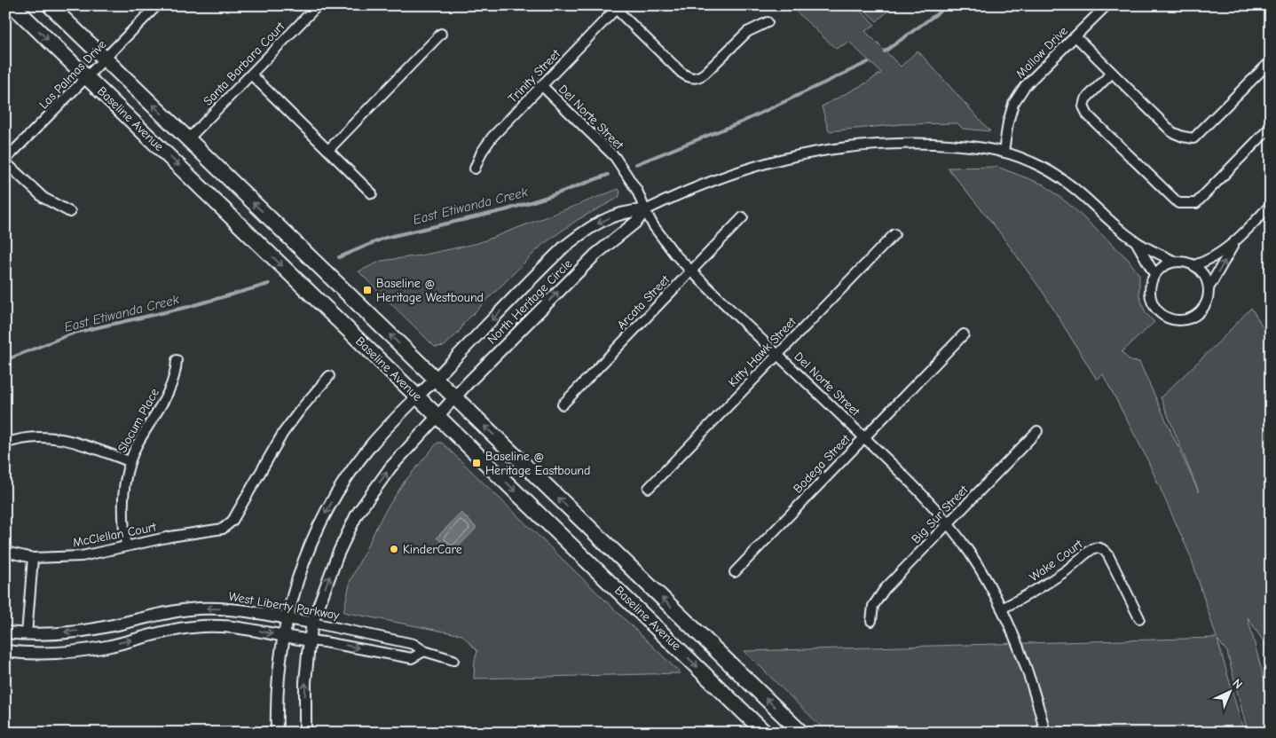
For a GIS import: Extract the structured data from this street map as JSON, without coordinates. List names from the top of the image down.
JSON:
{
  "streets": {
    "main road": ["Baseline Avenue"],
    "street": [
      "Mallow Drive",
      "Santa Barbara Court",
      "Las Palmas Drive",
      "Trinity Street",
      "Del Norte Street",
      "North Heritage Circle",
      "Arcata Street",
      "Kitty Hawk Street",
      "Slocum Place",
      "Bodega Street",
      "Big Sur Street",
      "McClellan Court",
      "Wake Court",
      "West Liberty Parkway"
    ]
  },
  "crossings": [
    ["Mallow Drive", "North Heritage Circle"],
    ["Santa Barbara Court", "Baseline Avenue"],
    ["Las Palmas Drive", "Baseline Avenue"],
    ["Trinity Street", "Del Norte Street"],
    ["Del Norte Street", "North Heritage Circle"],
    ["Del Norte Street", "Arcata Street"],
    ["Del Norte Street", "Kitty Hawk Street"],
    ["Del Norte Street", "Bodega Street"],
    ["Del Norte Street", "Big Sur Street"],
    ["Del Norte Street", "Wake Court"],
    ["Baseline Avenue", "North Heritage Circle"],
    ["North Heritage Circle", "West Liberty Parkway"],
    ["Slocum Place", "McClellan Court"]
  ],
  "water": ["East Etiwanda Creek"],
  "places": {
    "transit": ["Baseline @ Heritage Westbound", "Baseline @ Heritage Eastbound"],
    "other": ["KinderCare"]
  },
  "north": "top right"
}
